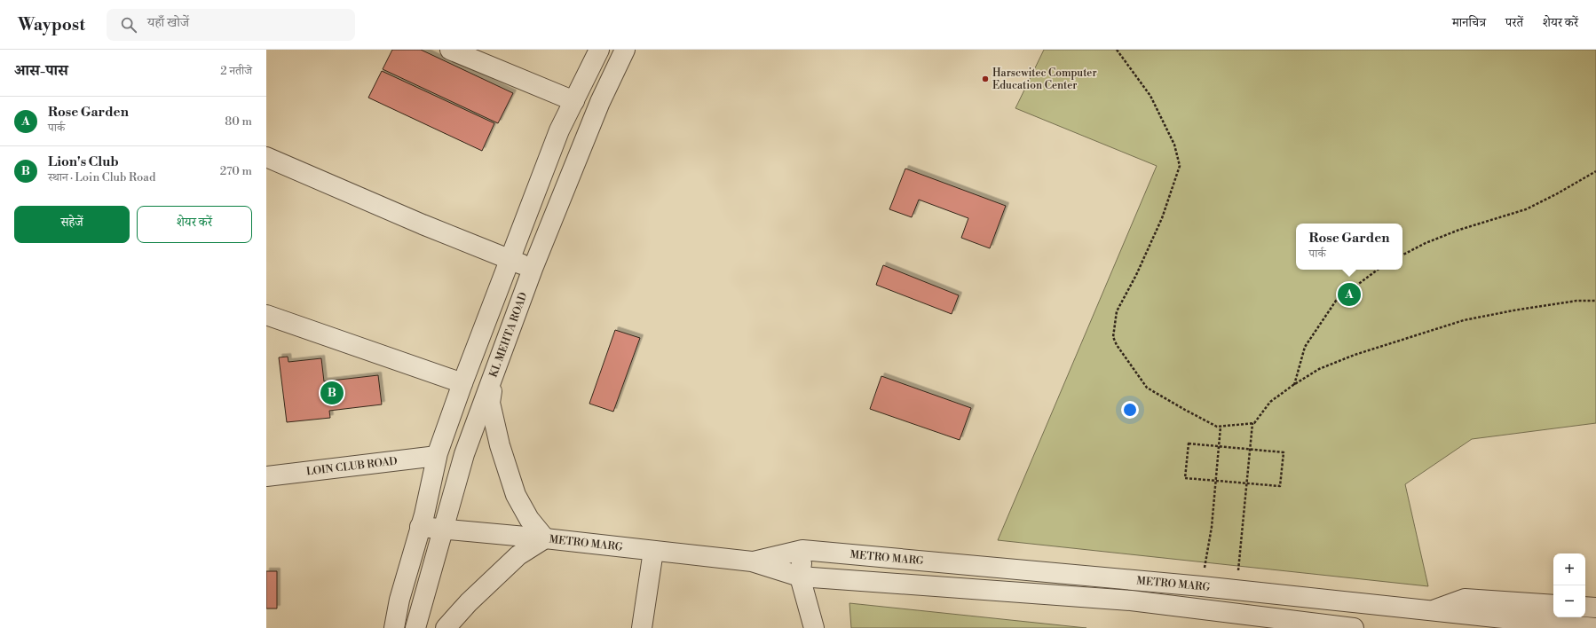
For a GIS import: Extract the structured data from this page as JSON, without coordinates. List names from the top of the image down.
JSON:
{
  "streets": {
    "street": ["KL MEHTA ROAD", "LOIN CLUB ROAD", "METRO MARG"]
  },
  "crossings": [
    ["KL MEHTA ROAD", "METRO MARG"]
  ],
  "places": ["Harscwitec Computer Education Center"],
  "page": {
    "header": "Waypost",
    "search": "यहाँ खोजें",
    "nav": ["मानचित्र", "परतें", "शेयर करें"],
    "heading": ["आस-पास", "2 नतीजे"],
    "list": [
      {
        "mark": "A",
        "name": "Rose Garden",
        "note": "पार्क",
        "value": "80 m"
      },
      {
        "mark": "B",
        "name": "Lion's Club",
        "note": "स्थान · Loin Club Road",
        "value": "270 m"
      }
    ],
    "buttons": ["सहेजें", "शेयर करें"],
    "popup": ["Rose Garden", "पार्क"],
    "pins": ["A", "B"],
    "map_buttons": ["+", "−"]
  }
}
